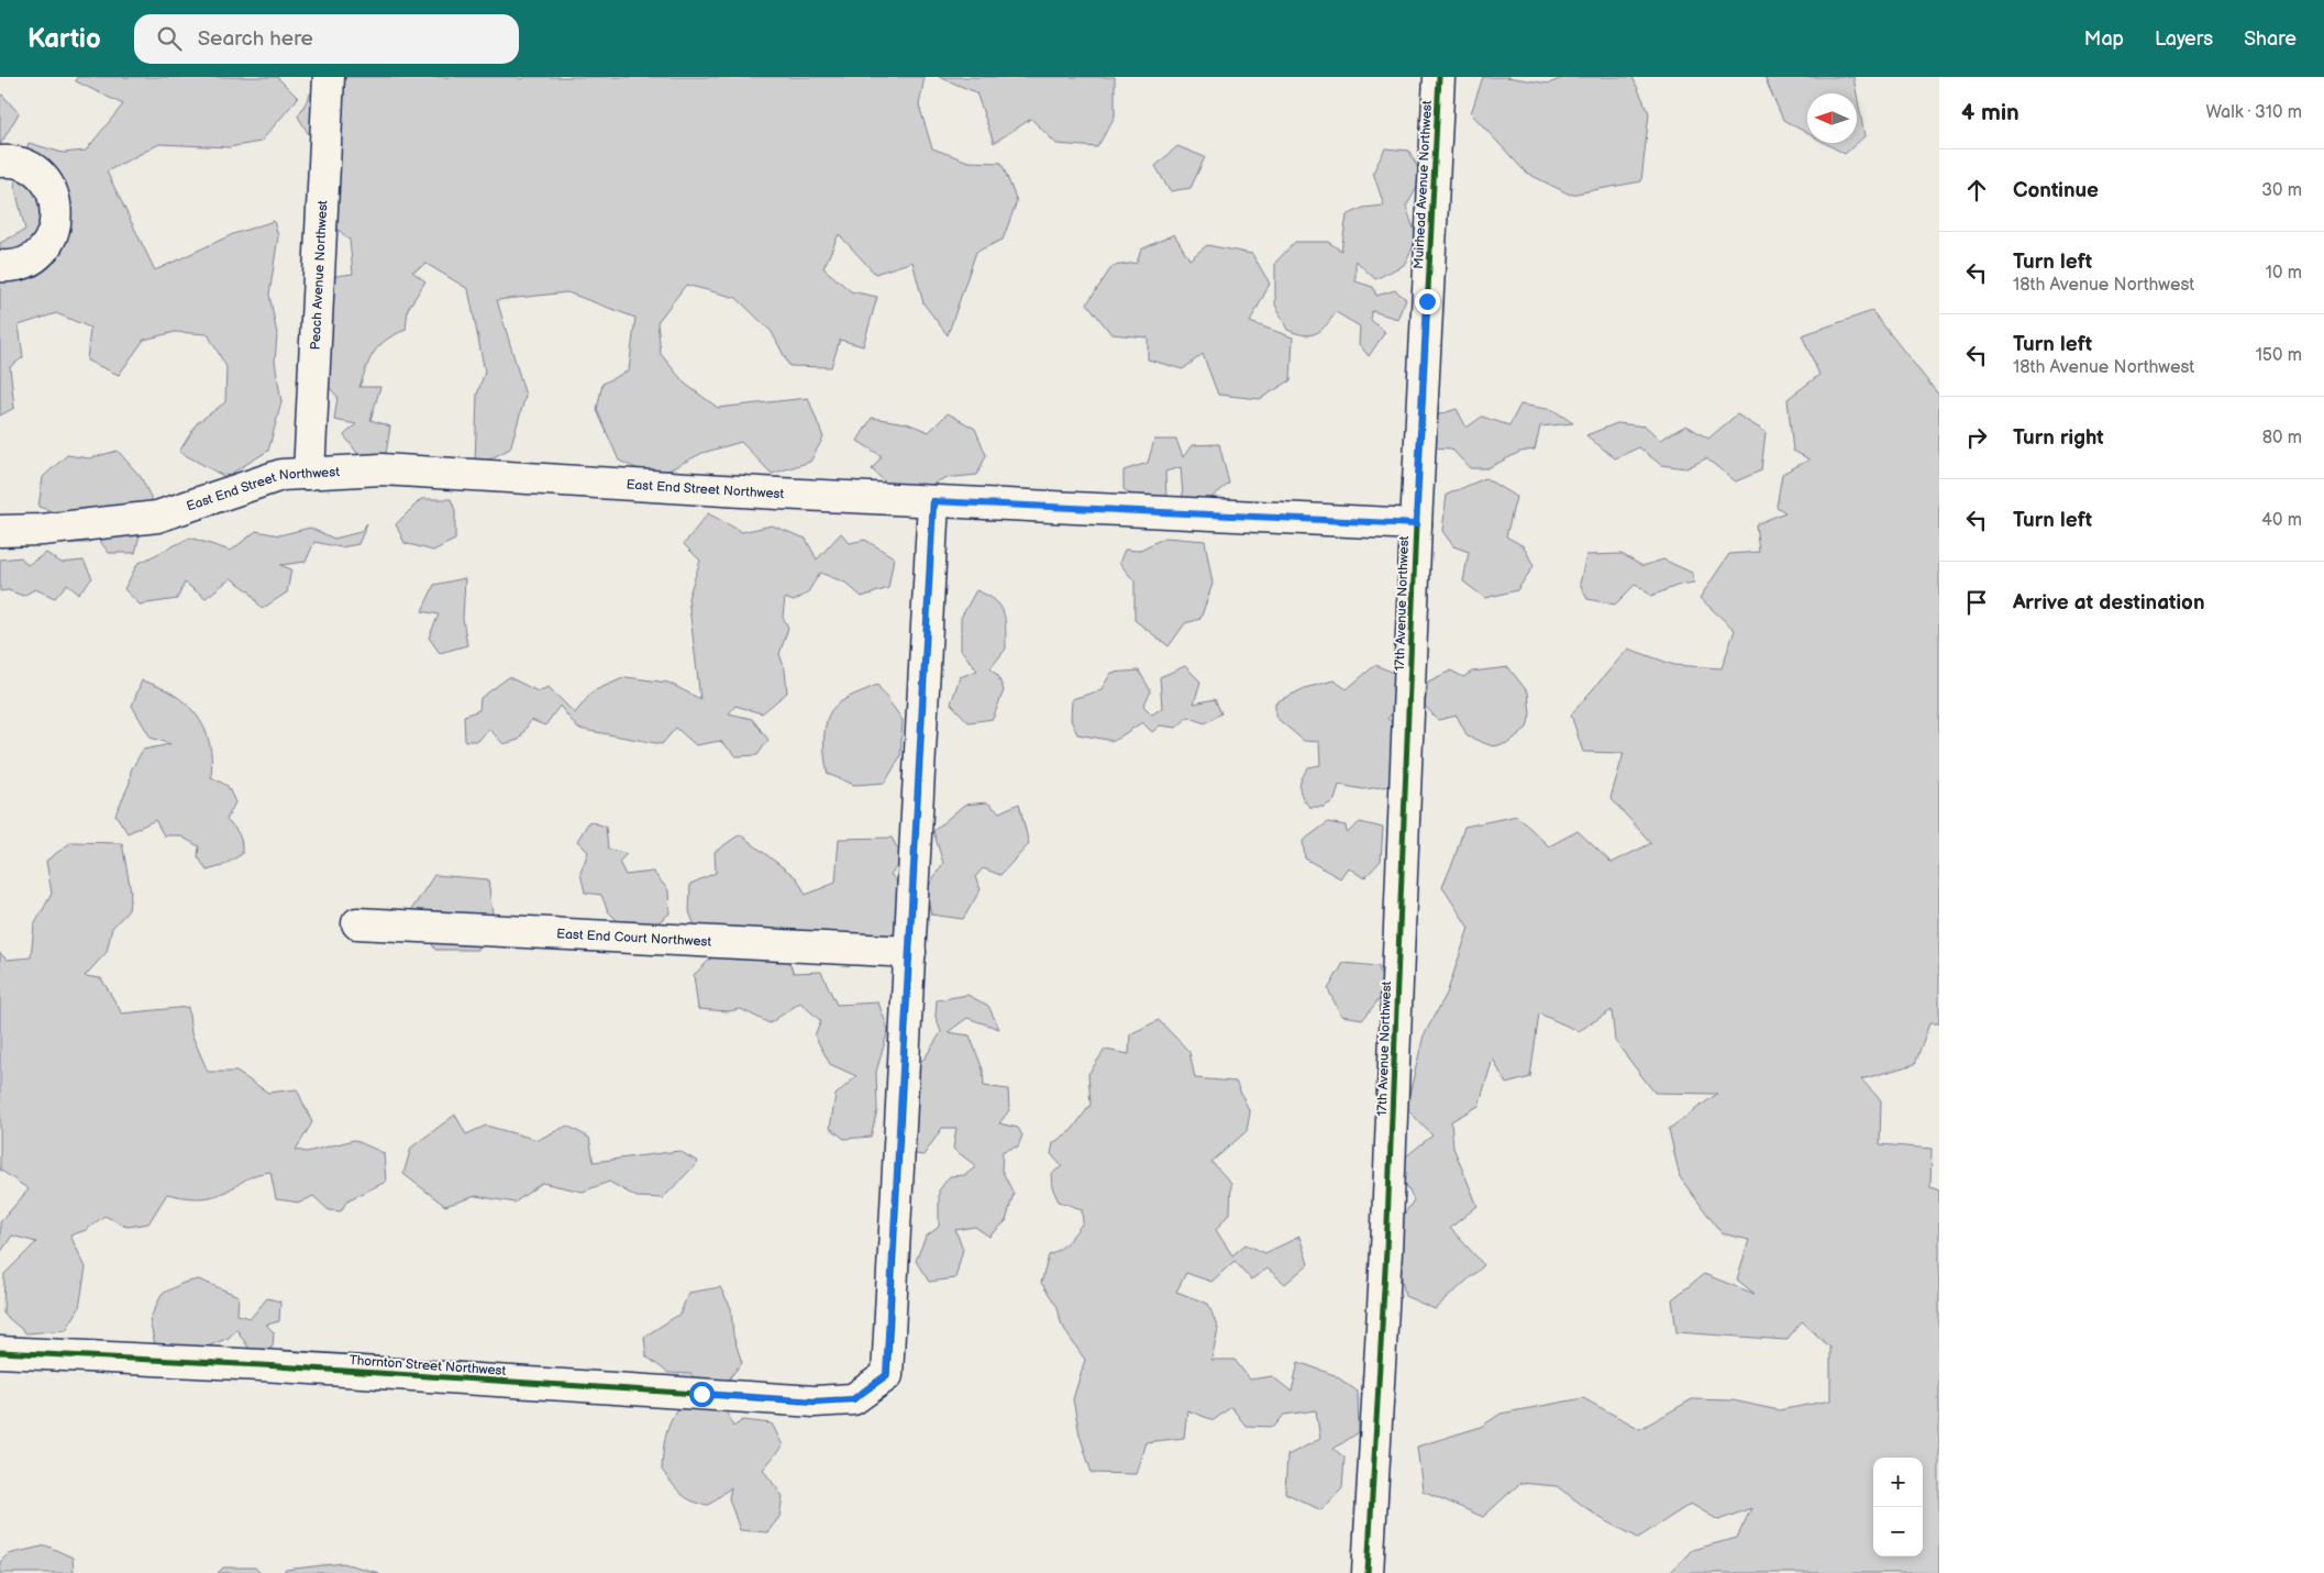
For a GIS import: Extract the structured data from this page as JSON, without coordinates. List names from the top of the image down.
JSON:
{
  "streets": {
    "street": [
      "Muirhead Avenue Northwest",
      "Peach Avenue Northwest",
      "East End Street Northwest",
      "17th Avenue Northwest",
      "East End Court Northwest",
      "Thornton Street Northwest"
    ]
  },
  "crossings": [
    ["Muirhead Avenue Northwest", "East End Street Northwest"],
    ["Muirhead Avenue Northwest", "17th Avenue Northwest"],
    ["Peach Avenue Northwest", "East End Street Northwest"],
    ["East End Street Northwest", "17th Avenue Northwest"],
    ["East End Court Northwest", "Thornton Street Northwest"]
  ],
  "north": "left",
  "page": {
    "header": "Kartio",
    "search": "Search here",
    "nav": ["Map", "Layers", "Share"],
    "heading": ["4 min", "Walk · 310 m"],
    "list": [
      ["Continue", "30 m"],
      ["Turn left", "18th Avenue Northwest", "10 m"],
      ["Turn left", "18th Avenue Northwest", "150 m"],
      ["Turn right", "80 m"],
      ["Turn left", "40 m"],
      "Arrive at destination"
    ],
    "map_buttons": ["+", "−"]
  }
}
